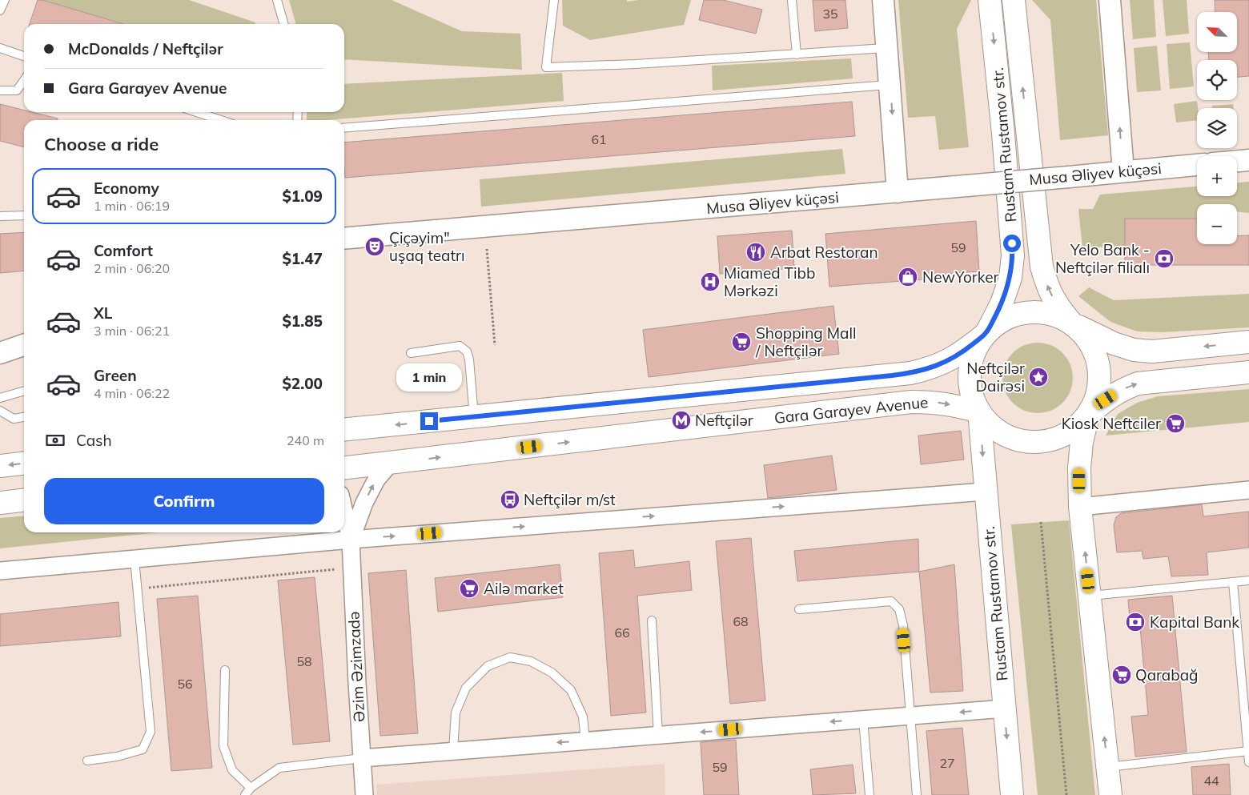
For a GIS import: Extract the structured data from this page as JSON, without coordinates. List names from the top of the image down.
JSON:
{
  "streets": {
    "main road": ["Rustam Rustamov str.", "Gara Garayev Avenue"],
    "street": ["Musa Əliyev küçəsi", "Əzim Əzimzadə"]
  },
  "crossings": [
    ["Rustam Rustamov str.", "Gara Garayev Avenue"]
  ],
  "places": {
    "theatre": ["Çiçəyim\" uşaq teatrı"],
    "restaurant": ["Arbat Restoran"],
    "bank": ["Yelo Bank - Neftçilər filialı", "Kapital Bank"],
    "shop": ["NewYorker"],
    "hospital": ["Miamed Tibb Mərkəzi"],
    "supermarket": [
      "Shopping Mall / Neftçilәr",
      "Kiosk Neftciler",
      "Ailə market",
      "Qarabağ"
    ],
    "place": ["Neftçilər Dairəsi"],
    "metro station": ["Neftçilər"],
    "bus stop": ["Neftçilər m/st"]
  },
  "house_numbers": [
    "35",
    "61",
    "59",
    "68",
    "66",
    "58",
    "56",
    "27",
    "59",
    "44"
  ],
  "north": "top left",
  "page": {
    "map_buttons": ["+", "−"],
    "banner": ["McDonalds / Neftçilәr", "Gara Garayev Avenue"],
    "heading": "Choose a ride",
    "list": [
      {
        "name": "Economy",
        "note": "1 min · 06:19",
        "value": "$1.09"
      },
      {
        "name": "Comfort",
        "note": "2 min · 06:20",
        "value": "$1.47"
      },
      {
        "name": "XL",
        "note": "3 min · 06:21",
        "value": "$1.85"
      },
      {
        "name": "Green",
        "note": "4 min · 06:22",
        "value": "$2.00"
      }
    ],
    "bubble": "1 min",
    "pay": ["Cash", "240 m"],
    "buttons": "Confirm"
  }
}
